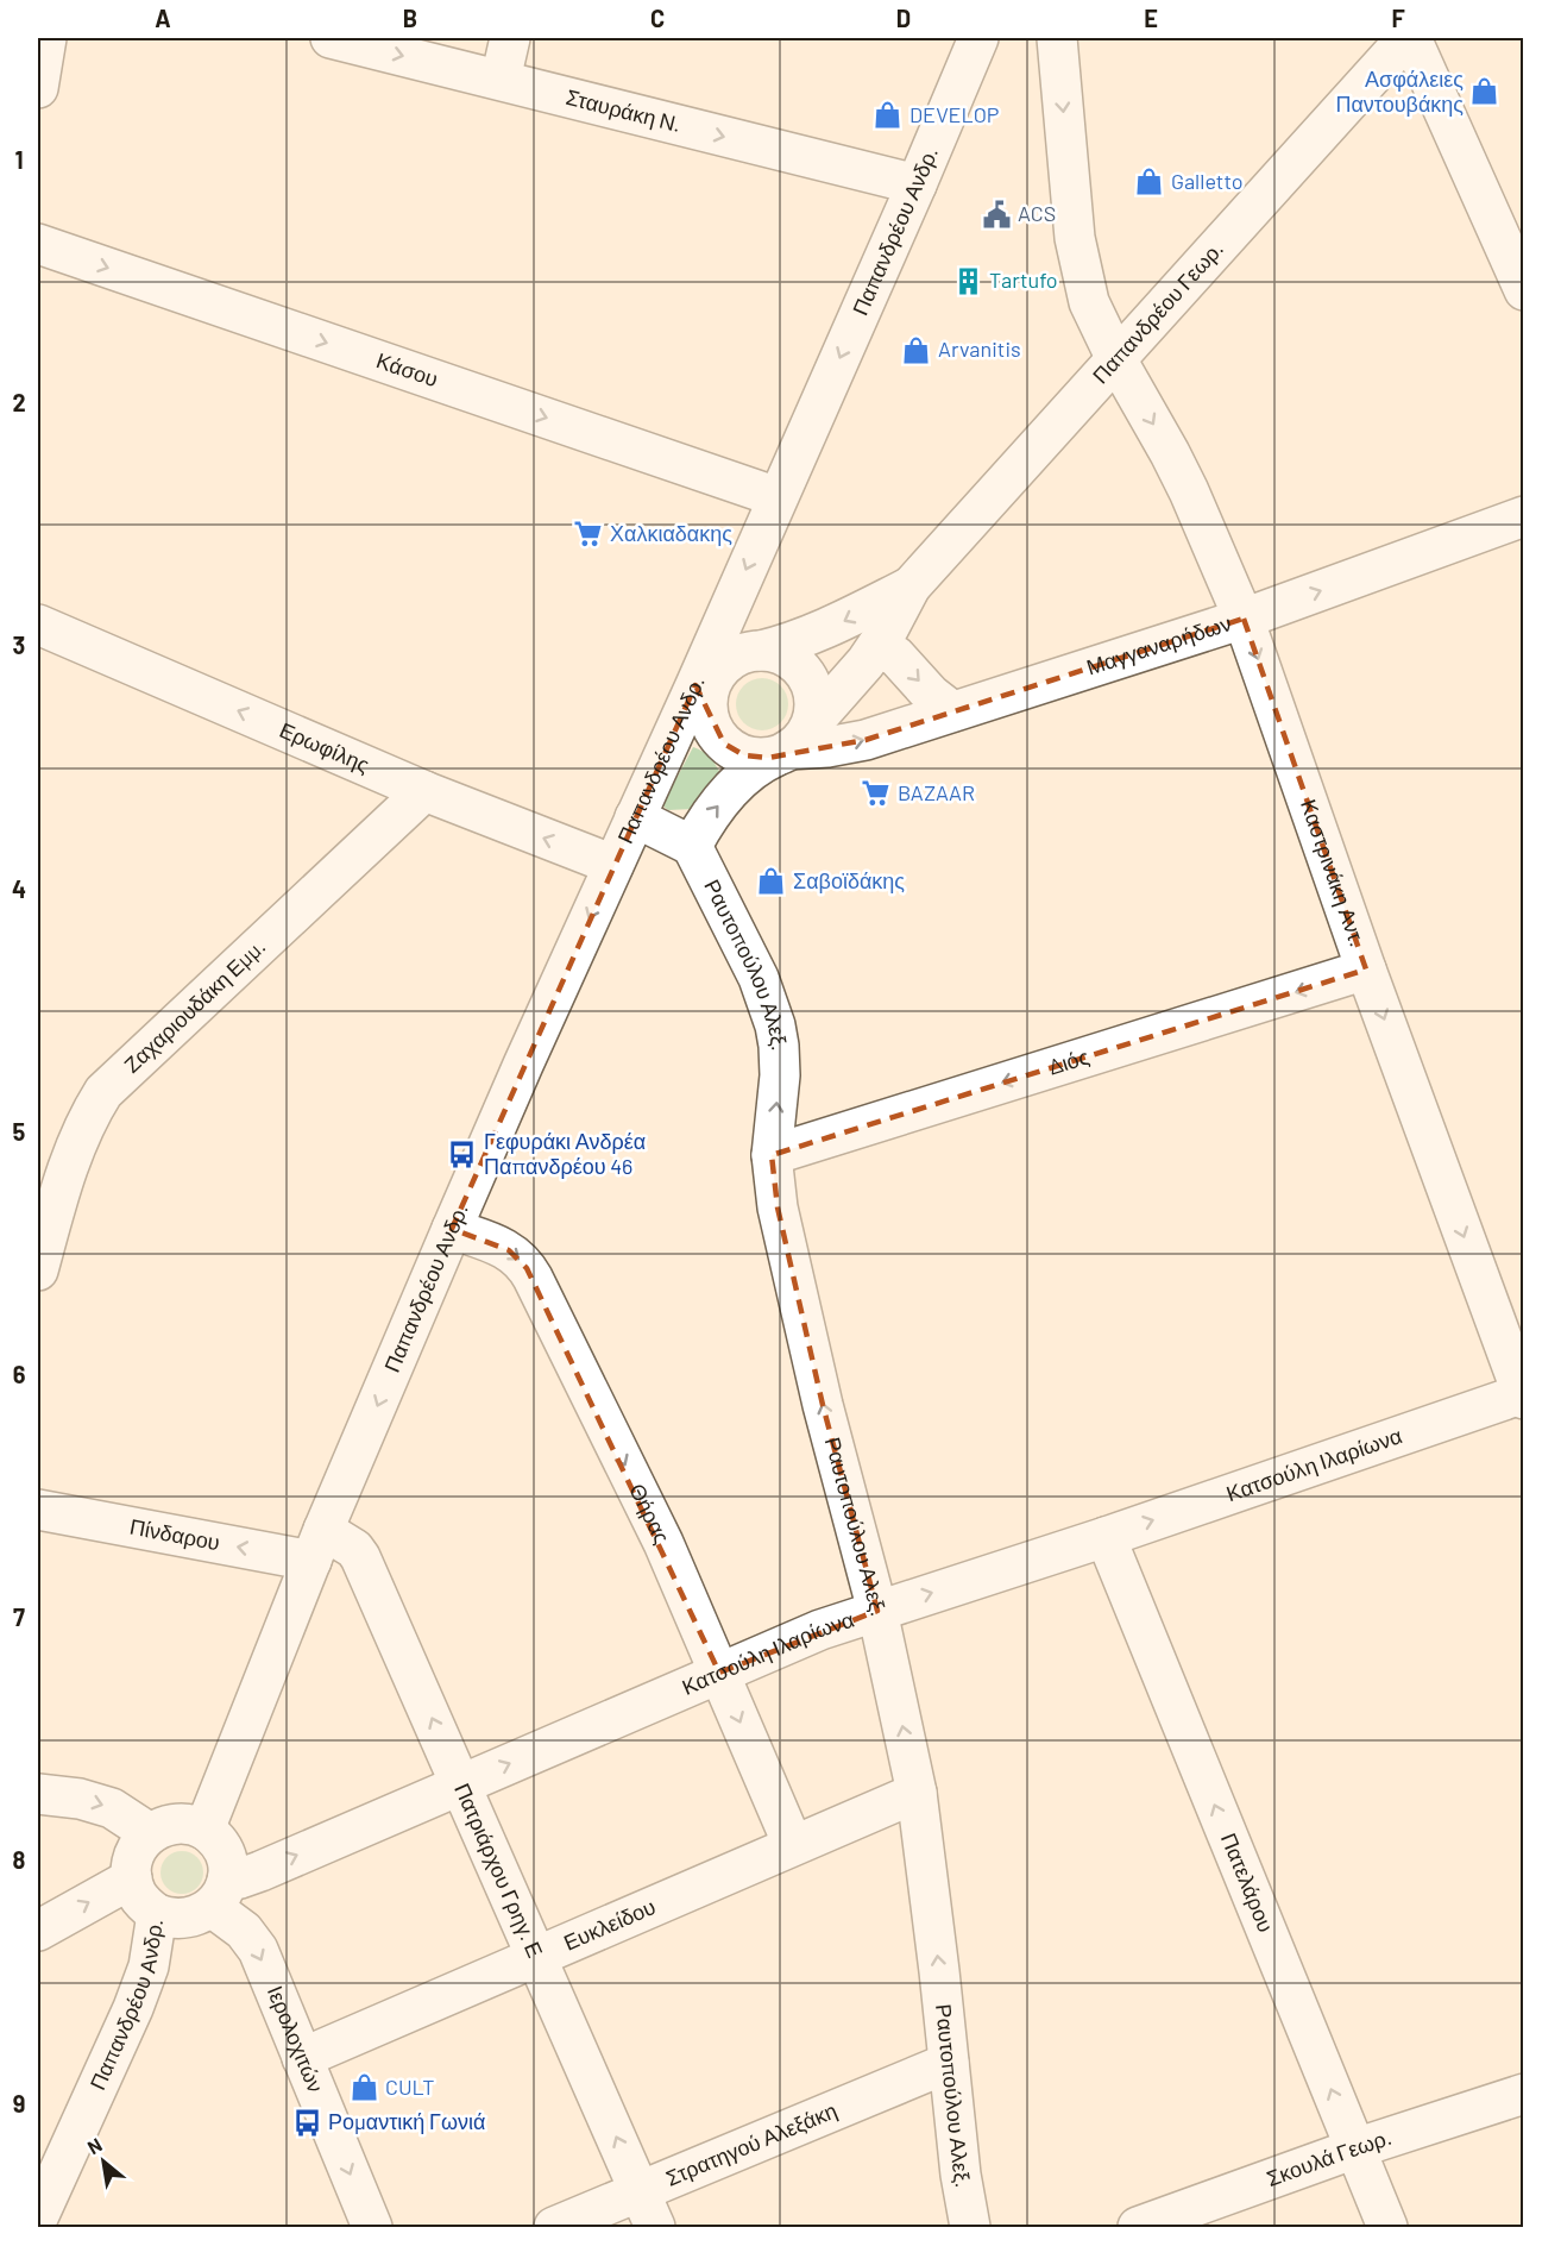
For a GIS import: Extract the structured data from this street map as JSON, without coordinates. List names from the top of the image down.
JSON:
{
  "streets": {
    "street": [
      "Σταυράκη Ν.",
      "Παπανδρέου Ανδρ.",
      "Παπανδρέου Γεωρ.",
      "Κάσου",
      "Μαγγαναρήδων",
      "Ερωφίλης",
      "Καστρινάκη Αντ.",
      "Ραυτοπούλου Αλεξ.",
      "Ζαχαριουδάκη Εμμ.",
      "Διός",
      "Κατσούλη Ιλαρίωνα",
      "Θήρας",
      "Πίνδαρου",
      "Πατριάρχου Γρηγ. Ε",
      "Πατελάρου",
      "Ευκλείδου",
      "Ιερολοχιτών",
      "Στρατηγού Αλεξάκη",
      "Σκουλά Γεωρ."
    ]
  },
  "crossings": [
    ["Σταυράκη Ν.", "Παπανδρέου Ανδρ."],
    ["Παπανδρέου Ανδρ.", "Κάσου"],
    ["Παπανδρέου Ανδρ.", "Μαγγαναρήδων"],
    ["Παπανδρέου Ανδρ.", "Ερωφίλης"],
    ["Παπανδρέου Ανδρ.", "Ραυτοπούλου Αλεξ."],
    ["Παπανδρέου Ανδρ.", "Κατσούλη Ιλαρίωνα"],
    ["Παπανδρέου Ανδρ.", "Θήρας"],
    ["Παπανδρέου Ανδρ.", "Πίνδαρου"],
    ["Παπανδρέου Ανδρ.", "Πατριάρχου Γρηγ. Ε"],
    ["Παπανδρέου Ανδρ.", "Ιερολοχιτών"],
    ["Παπανδρέου Γεωρ.", "Καστρινάκη Αντ."],
    ["Μαγγαναρήδων", "Καστρινάκη Αντ."],
    ["Ερωφίλης", "Ζαχαριουδάκη Εμμ."],
    ["Καστρινάκη Αντ.", "Διός"],
    ["Καστρινάκη Αντ.", "Κατσούλη Ιλαρίωνα"],
    ["Ραυτοπούλου Αλεξ.", "Διός"],
    ["Ραυτοπούλου Αλεξ.", "Κατσούλη Ιλαρίωνα"],
    ["Ραυτοπούλου Αλεξ.", "Ευκλείδου"],
    ["Ραυτοπούλου Αλεξ.", "Στρατηγού Αλεξάκη"],
    ["Κατσούλη Ιλαρίωνα", "Θήρας"],
    ["Κατσούλη Ιλαρίωνα", "Πατριάρχου Γρηγ. Ε"],
    ["Κατσούλη Ιλαρίωνα", "Πατελάρου"],
    ["Κατσούλη Ιλαρίωνα", "Ιερολοχιτών"],
    ["Θήρας", "Ευκλείδου"],
    ["Πίνδαρου", "Πατριάρχου Γρηγ. Ε"],
    ["Πατριάρχου Γρηγ. Ε", "Ευκλείδου"],
    ["Πατριάρχου Γρηγ. Ε", "Στρατηγού Αλεξάκη"],
    ["Πατελάρου", "Σκουλά Γεωρ."],
    ["Ευκλείδου", "Ιερολοχιτών"]
  ],
  "one_way": [
    "Σταυράκη Ν.",
    "Παπανδρέου Ανδρ.",
    "Κάσου",
    "Μαγγαναρήδων",
    "Ερωφίλης",
    "Καστρινάκη Αντ.",
    "Ραυτοπούλου Αλεξ.",
    "Διός",
    "Κατσούλη Ιλαρίωνα",
    "Θήρας",
    "Πατριάρχου Γρηγ. Ε",
    "Πατελάρου",
    "Ιερολοχιτών"
  ],
  "places": {
    "shop": [
      "Ασφάλειες Παντουβάκης",
      "DEVELOP",
      "Galletto",
      "Arvanitis",
      "Σαβοϊδάκης",
      "CULT"
    ],
    "public building": ["ACS"],
    "building": ["Tartufo"],
    "supermarket": ["Χαλκιαδακης", "BAZAAR"],
    "bus stop": ["Γεφυράκι Ανδρέα Παπανδρέου 46", "Ρομαντική Γωνιά"]
  },
  "north": "top left",
  "grid": {
    "columns": [
      "A",
      "B",
      "C",
      "D",
      "E",
      "F"
    ],
    "rows": [
      "1",
      "2",
      "3",
      "4",
      "5",
      "6",
      "7",
      "8",
      "9"
    ]
  }
}
